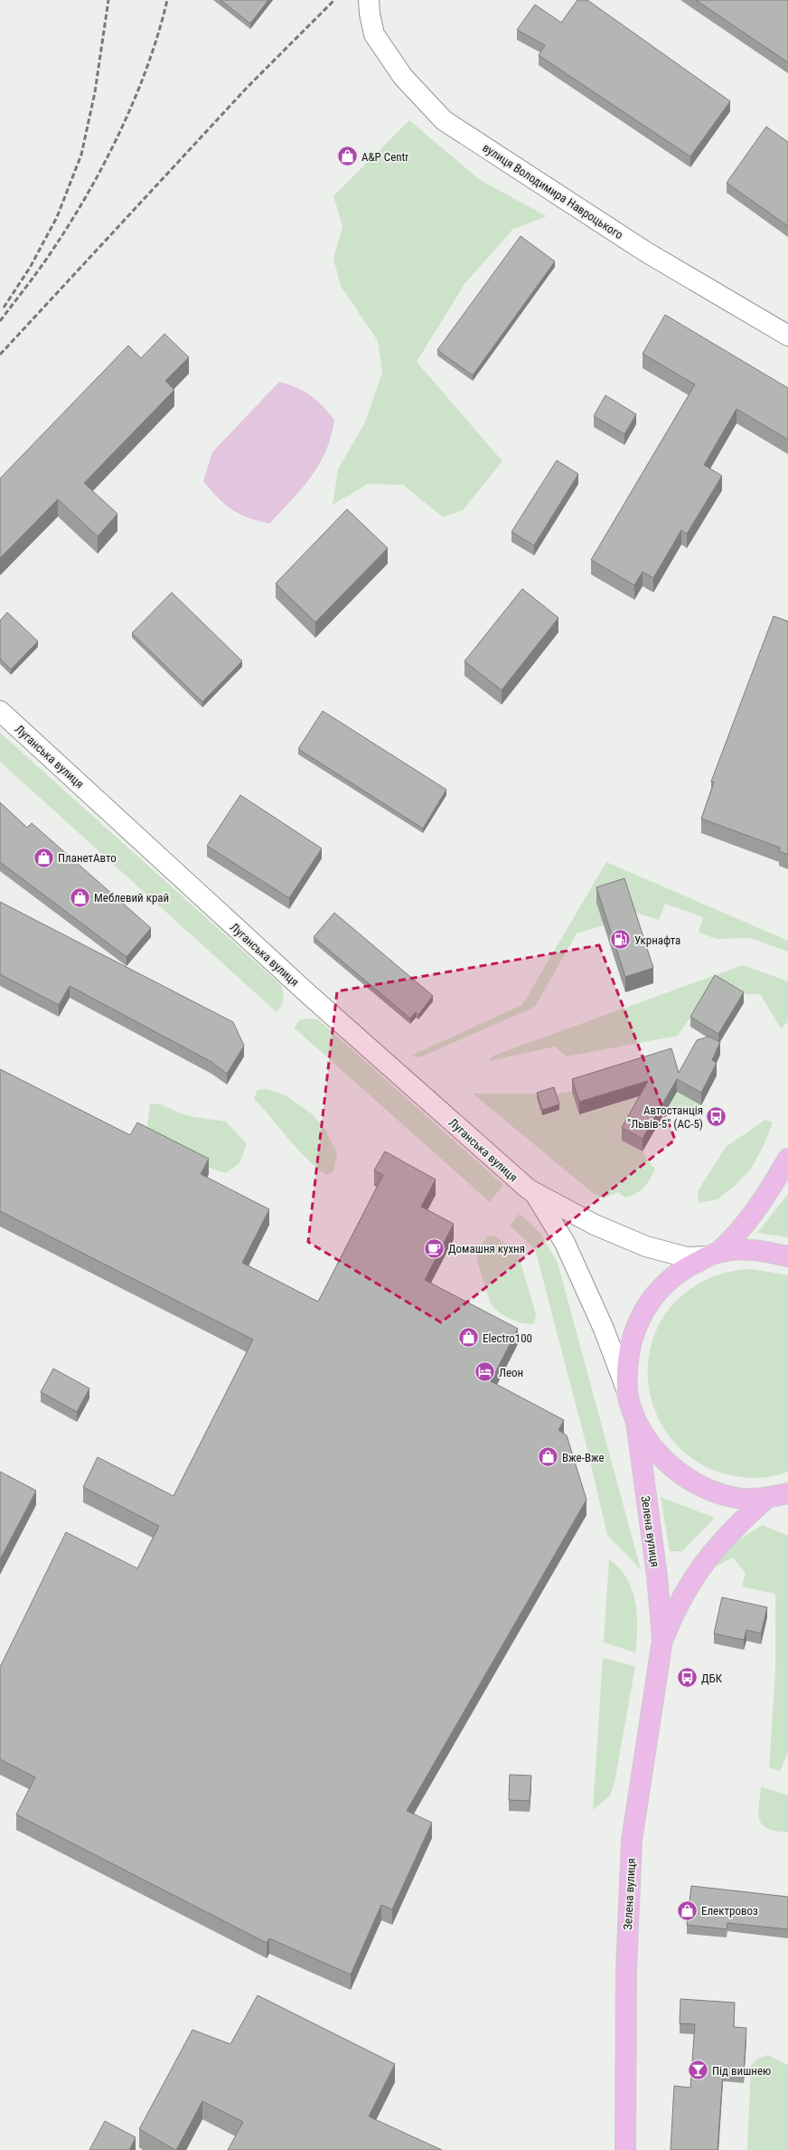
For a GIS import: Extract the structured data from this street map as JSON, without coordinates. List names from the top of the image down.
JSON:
{
  "streets": {
    "main road": ["вулиця Володимира Навроцького", "Луганська вулиця", "Зелена вулиця"]
  },
  "places": {
    "shop": [
      "A&P Centr",
      "ПланетАвто",
      "Меблевий край",
      "Electro100",
      "Вже-Вже",
      "Електровоз"
    ],
    "fuel station": ["Укрнафта"],
    "bus stop": ["Автостанція \"Львів-5\" (АС-5)", "ДБК"],
    "cafe": ["Домашня кухня"],
    "hotel": ["Леон"],
    "bar": ["Під вишнею"]
  }
}
